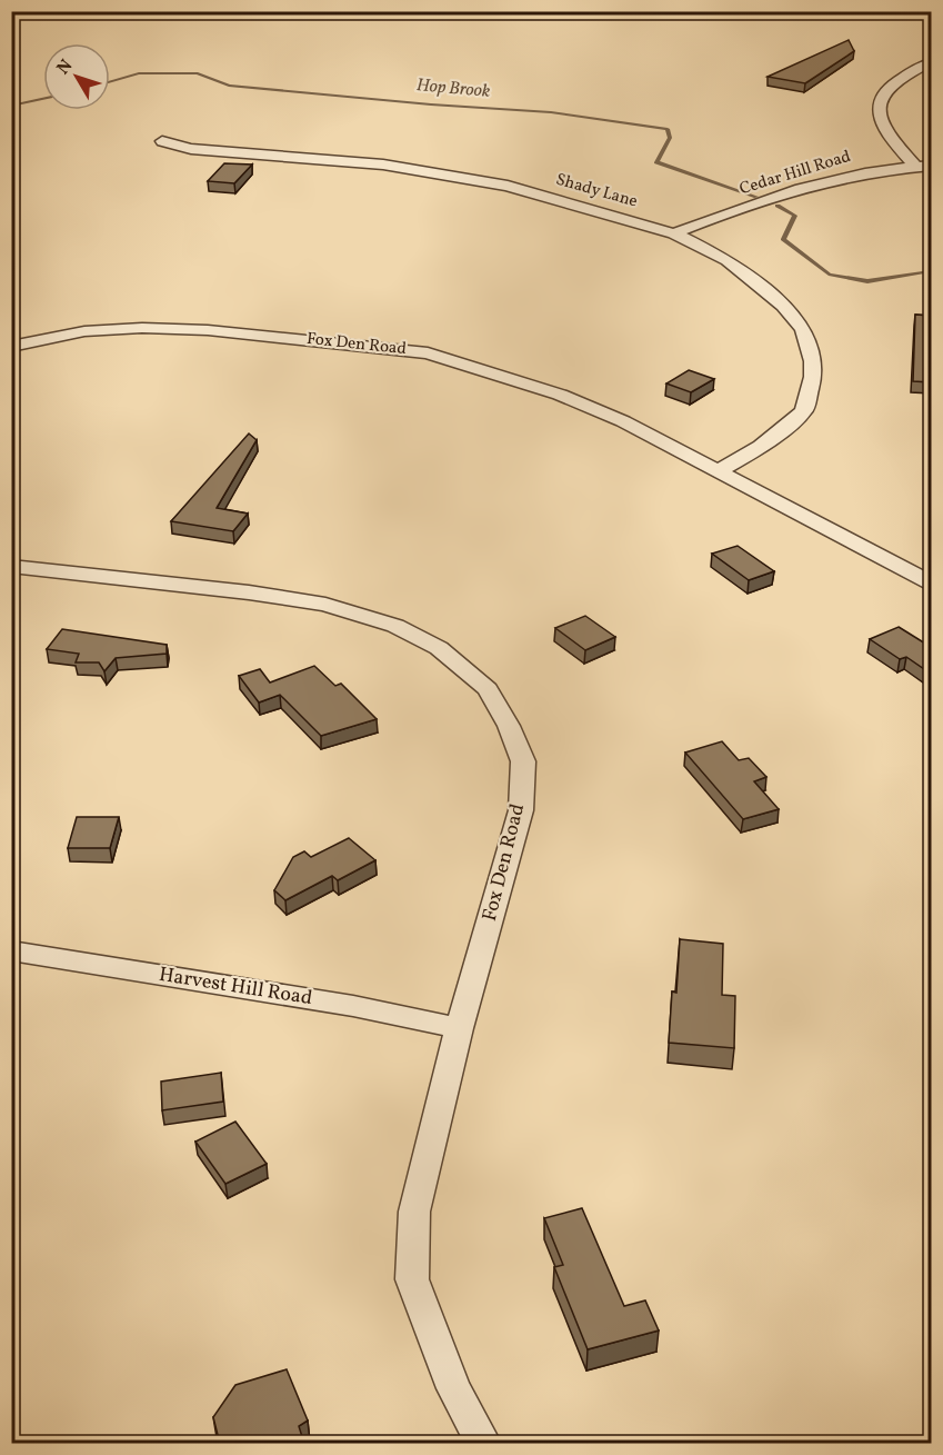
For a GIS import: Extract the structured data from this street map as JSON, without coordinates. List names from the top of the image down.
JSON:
{
  "streets": {
    "street": [
      "Cedar Hill Road",
      "Shady Lane",
      "Fox Den Road",
      "Harvest Hill Road"
    ]
  },
  "crossings": [
    ["Cedar Hill Road", "Shady Lane"],
    ["Shady Lane", "Fox Den Road"],
    ["Fox Den Road", "Harvest Hill Road"]
  ],
  "water": ["Hop Brook"],
  "north": "top left"
}
